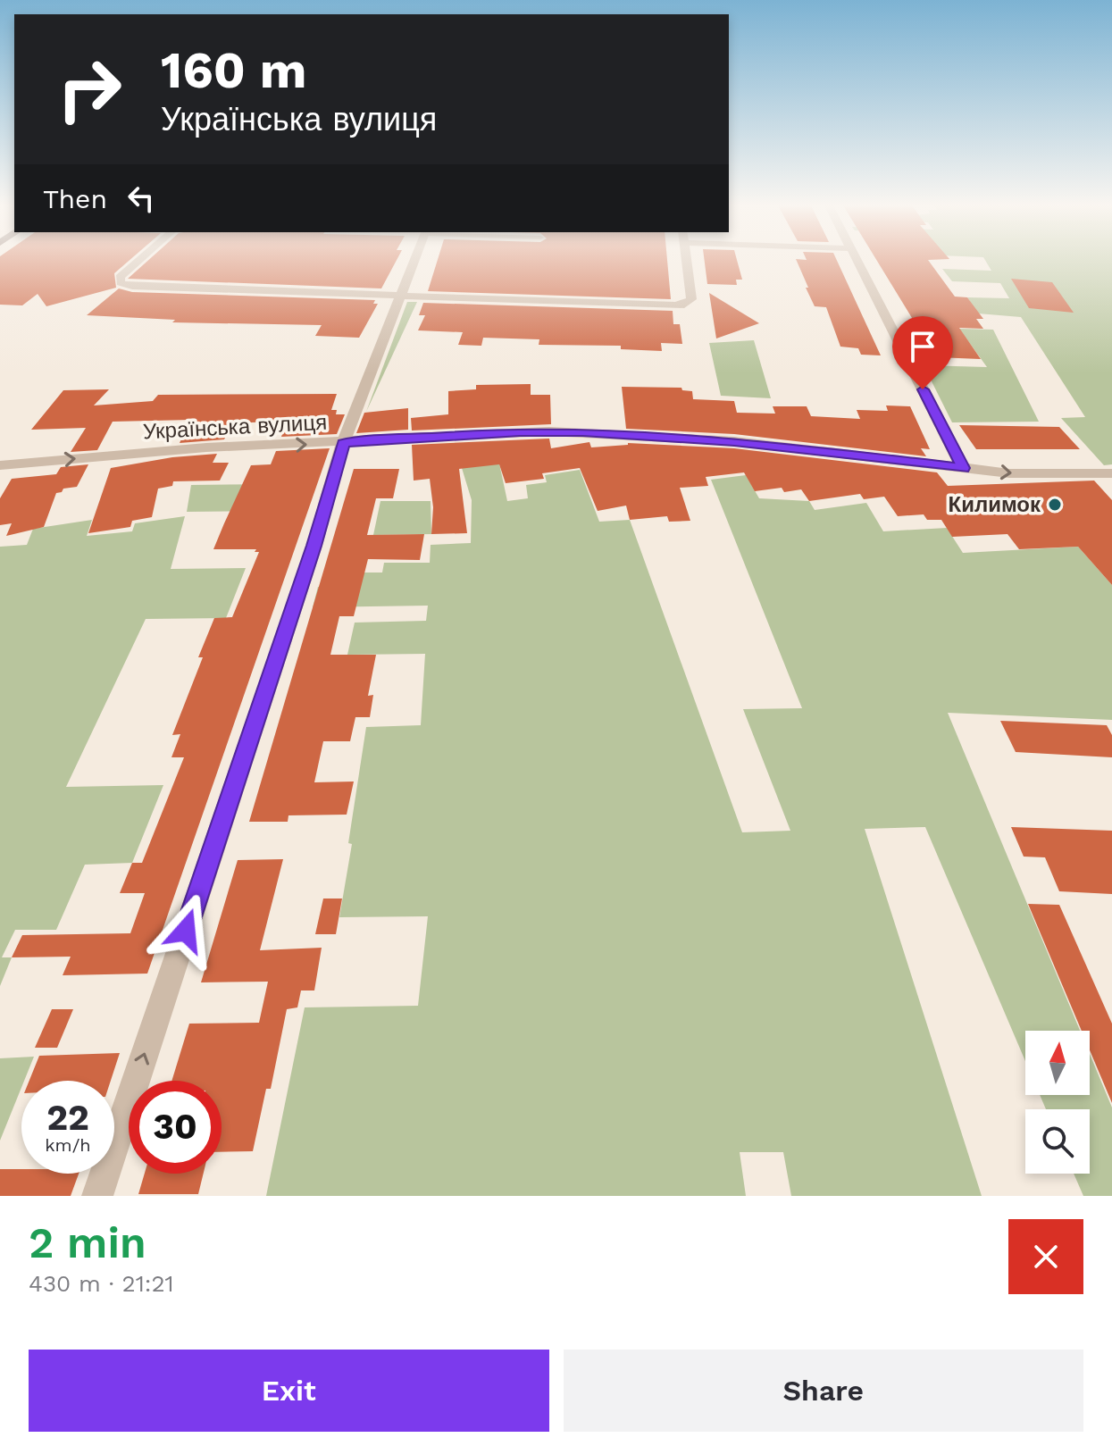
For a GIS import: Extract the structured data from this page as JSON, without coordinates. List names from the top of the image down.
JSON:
{
  "streets": {
    "street": ["Українська вулиця"]
  },
  "one_way": ["Українська вулиця"],
  "places": ["Килимок"],
  "north": "top",
  "page": {
    "turn": ["160 m", "Українська вулиця"],
    "then": "Then",
    "speed": "22 km/h",
    "limit": "30",
    "heading": ["2 min", "430 m · 21:21"],
    "buttons": ["Exit", "Share"]
  }
}
